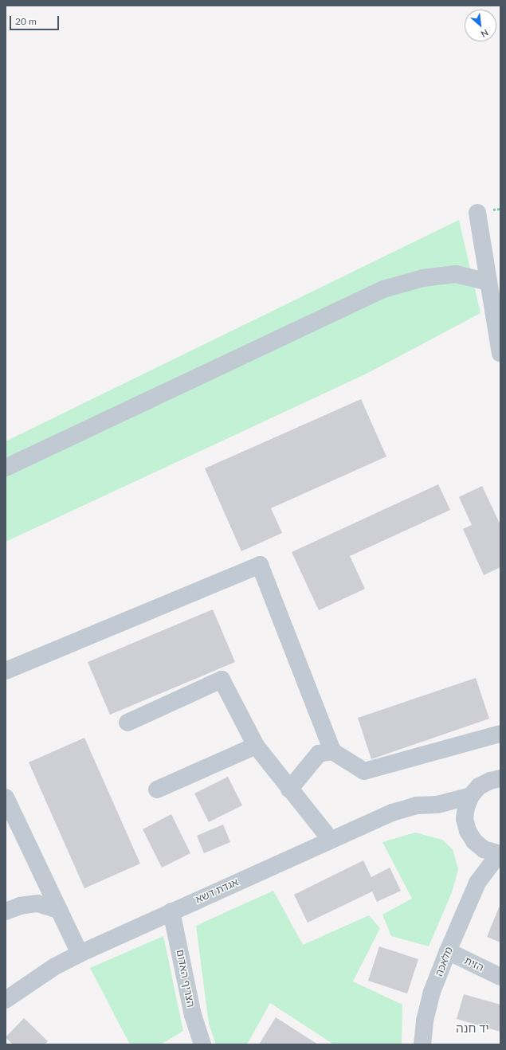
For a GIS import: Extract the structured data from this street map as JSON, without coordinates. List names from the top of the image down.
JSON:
{
  "streets": {
    "street": [
      "אגדת דשא",
      "מלאכה",
      "הזית",
      "הצריף האדום"
    ]
  },
  "crossings": [
    ["אגדת דשא", "הצריף האדום"],
    ["מלאכה", "הזית"]
  ],
  "districts": ["יד חנה"],
  "scale_bar": "20 m",
  "north": "bottom right"
}
